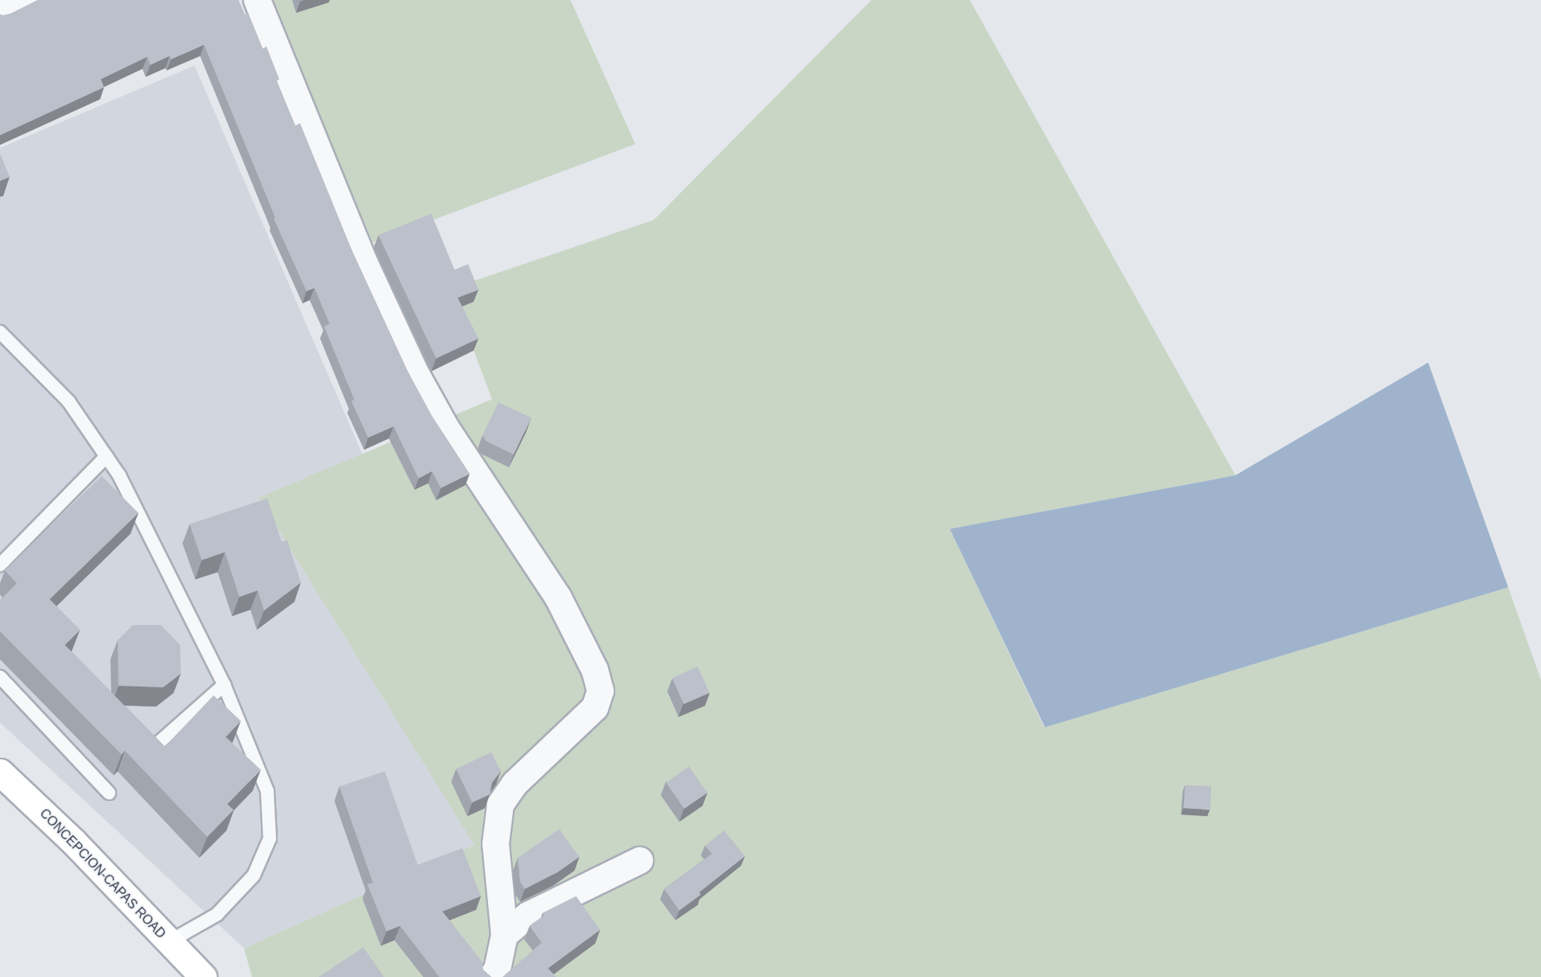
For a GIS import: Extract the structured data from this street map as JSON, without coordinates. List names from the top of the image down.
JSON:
{
  "streets": {
    "main road": ["CONCEPCION-CAPAS ROAD"]
  }
}
